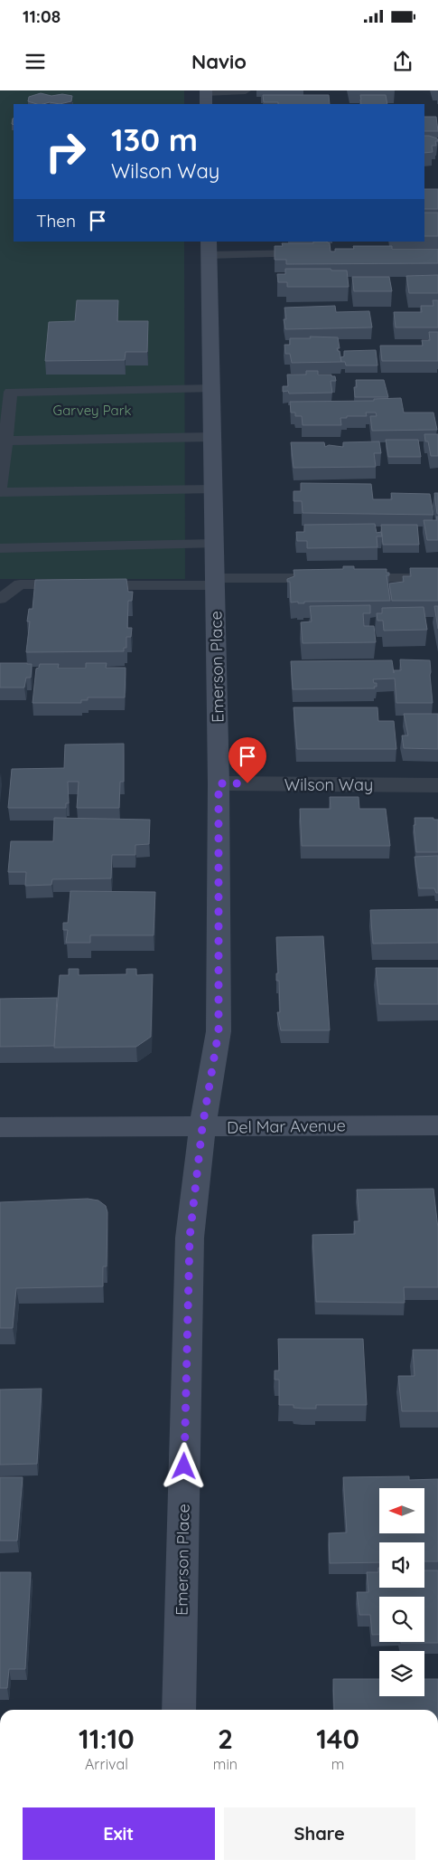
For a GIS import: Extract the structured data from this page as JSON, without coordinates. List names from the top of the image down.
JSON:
{
  "streets": {
    "street": ["Emerson Place", "Wilson Way", "Del Mar Avenue"]
  },
  "crossings": [
    ["Emerson Place", "Wilson Way"],
    ["Emerson Place", "Del Mar Avenue"]
  ],
  "parks": ["Garvey Park"],
  "north": "left",
  "page": {
    "status": "11:08",
    "header": "Navio",
    "turn": ["130 m", "Wilson Way"],
    "then": "Then",
    "eta": [
      "11:10",
      "Arrival",
      "2",
      "min",
      "140",
      "m"
    ],
    "buttons": ["Exit", "Share"]
  }
}
